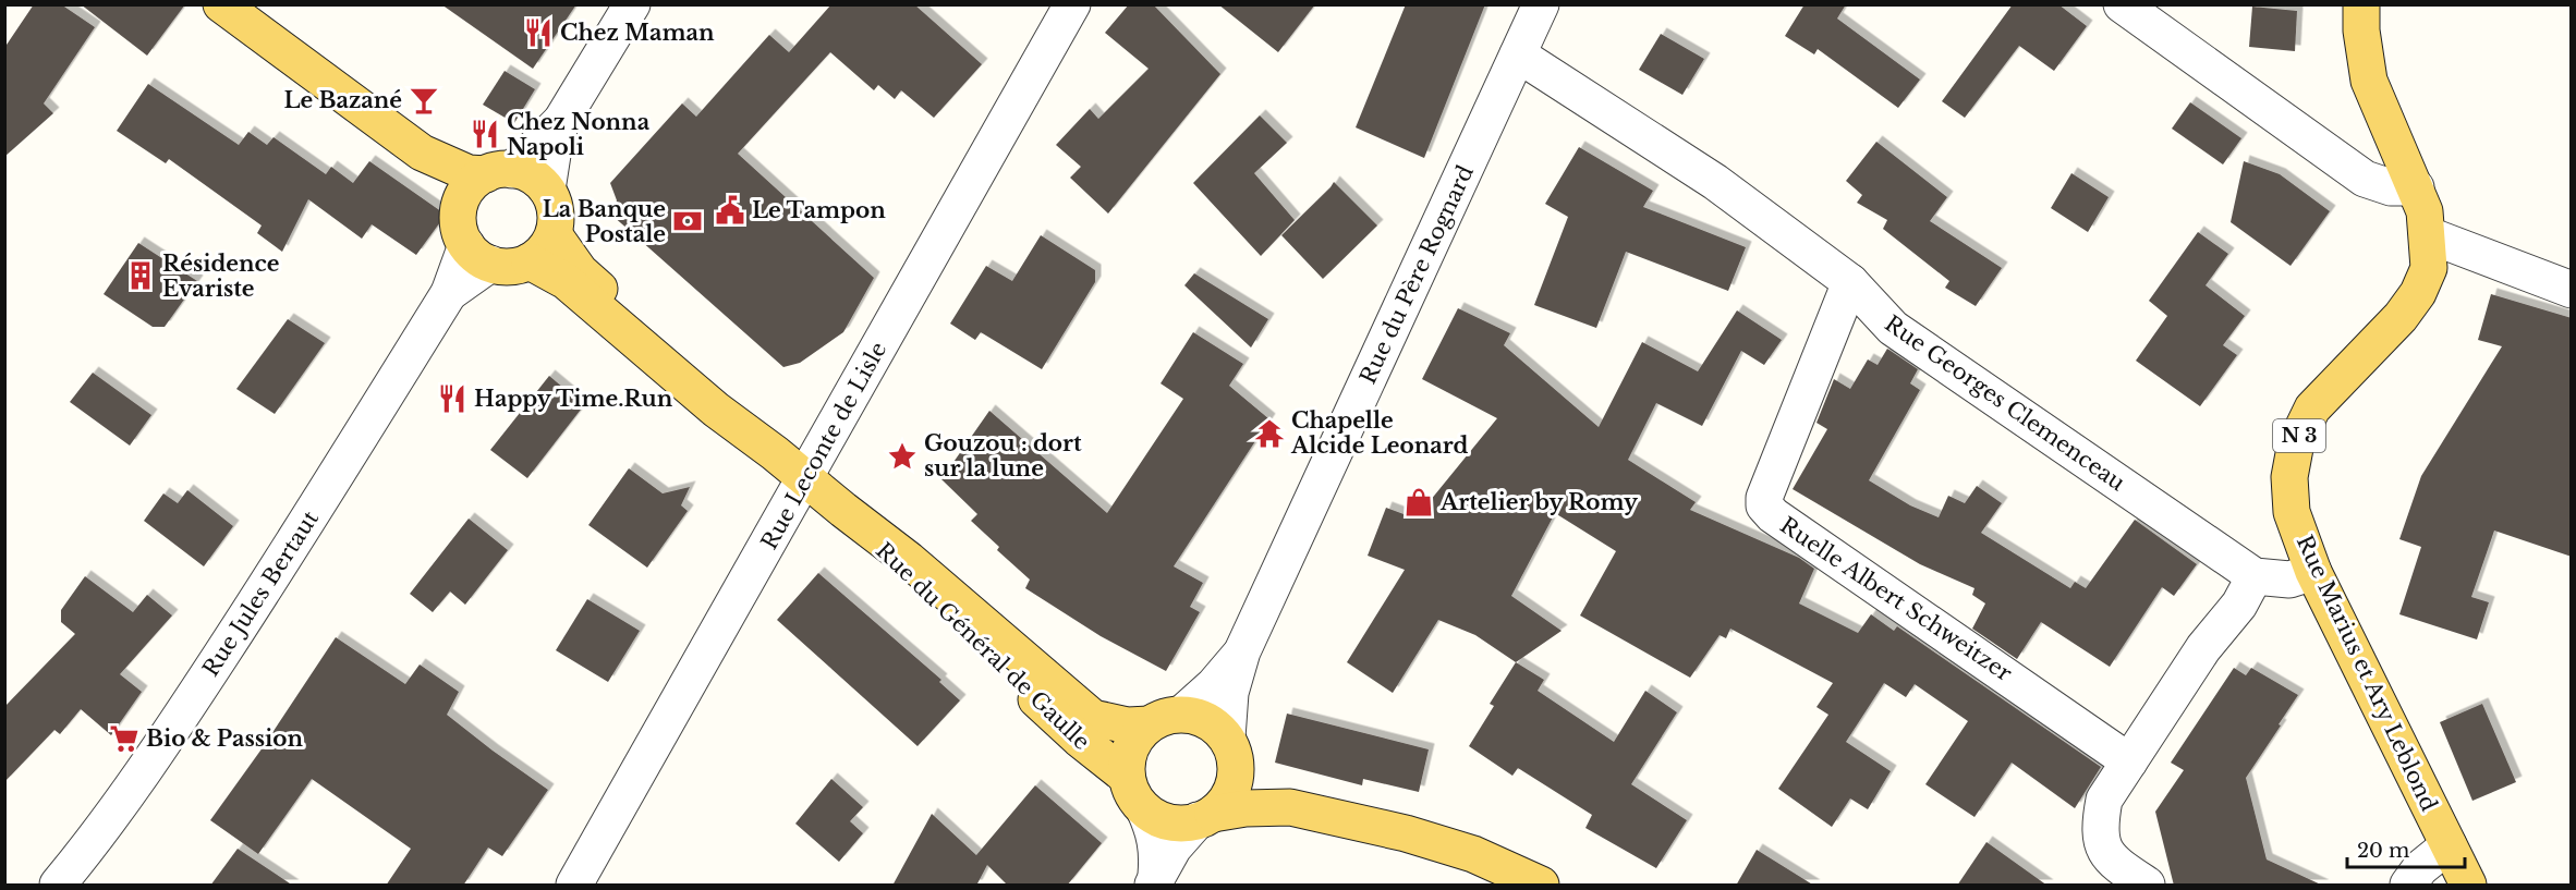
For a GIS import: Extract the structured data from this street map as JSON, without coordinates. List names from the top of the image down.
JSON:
{
  "streets": {
    "main road": ["N 3", "Rue du Général de Gaulle", "Rue Marius et Ary Leblond"],
    "street": [
      "Rue du Père Rognard",
      "Rue Georges Clemenceau",
      "Rue Leconte de Lisle",
      "Rue Jules Bertaut",
      "Ruelle Albert Schweitzer"
    ]
  },
  "crossings": [
    ["Rue du Père Rognard", "Rue Georges Clemenceau"],
    ["Rue du Père Rognard", "Rue du Général de Gaulle"],
    ["Rue Georges Clemenceau", "Ruelle Albert Schweitzer"],
    ["Rue Georges Clemenceau", "Rue Marius et Ary Leblond"],
    ["Rue Leconte de Lisle", "Rue du Général de Gaulle"],
    ["Rue Jules Bertaut", "Rue du Général de Gaulle"]
  ],
  "places": {
    "restaurant": ["Chez Maman", "Chez Nonna Napoli", "Happy Time.Run"],
    "bar": ["Le Bazané"],
    "public building": ["Le Tampon"],
    "bank": ["La Banque Postale"],
    "building": ["Résidence Evariste"],
    "temple": ["Chapelle Alcide Leonard"],
    "place": ["Gouzou : dort sur la lune"],
    "shop": ["Artelier by Romy"],
    "supermarket": ["Bio & Passion"]
  },
  "scale_bar": "20 m"
}
